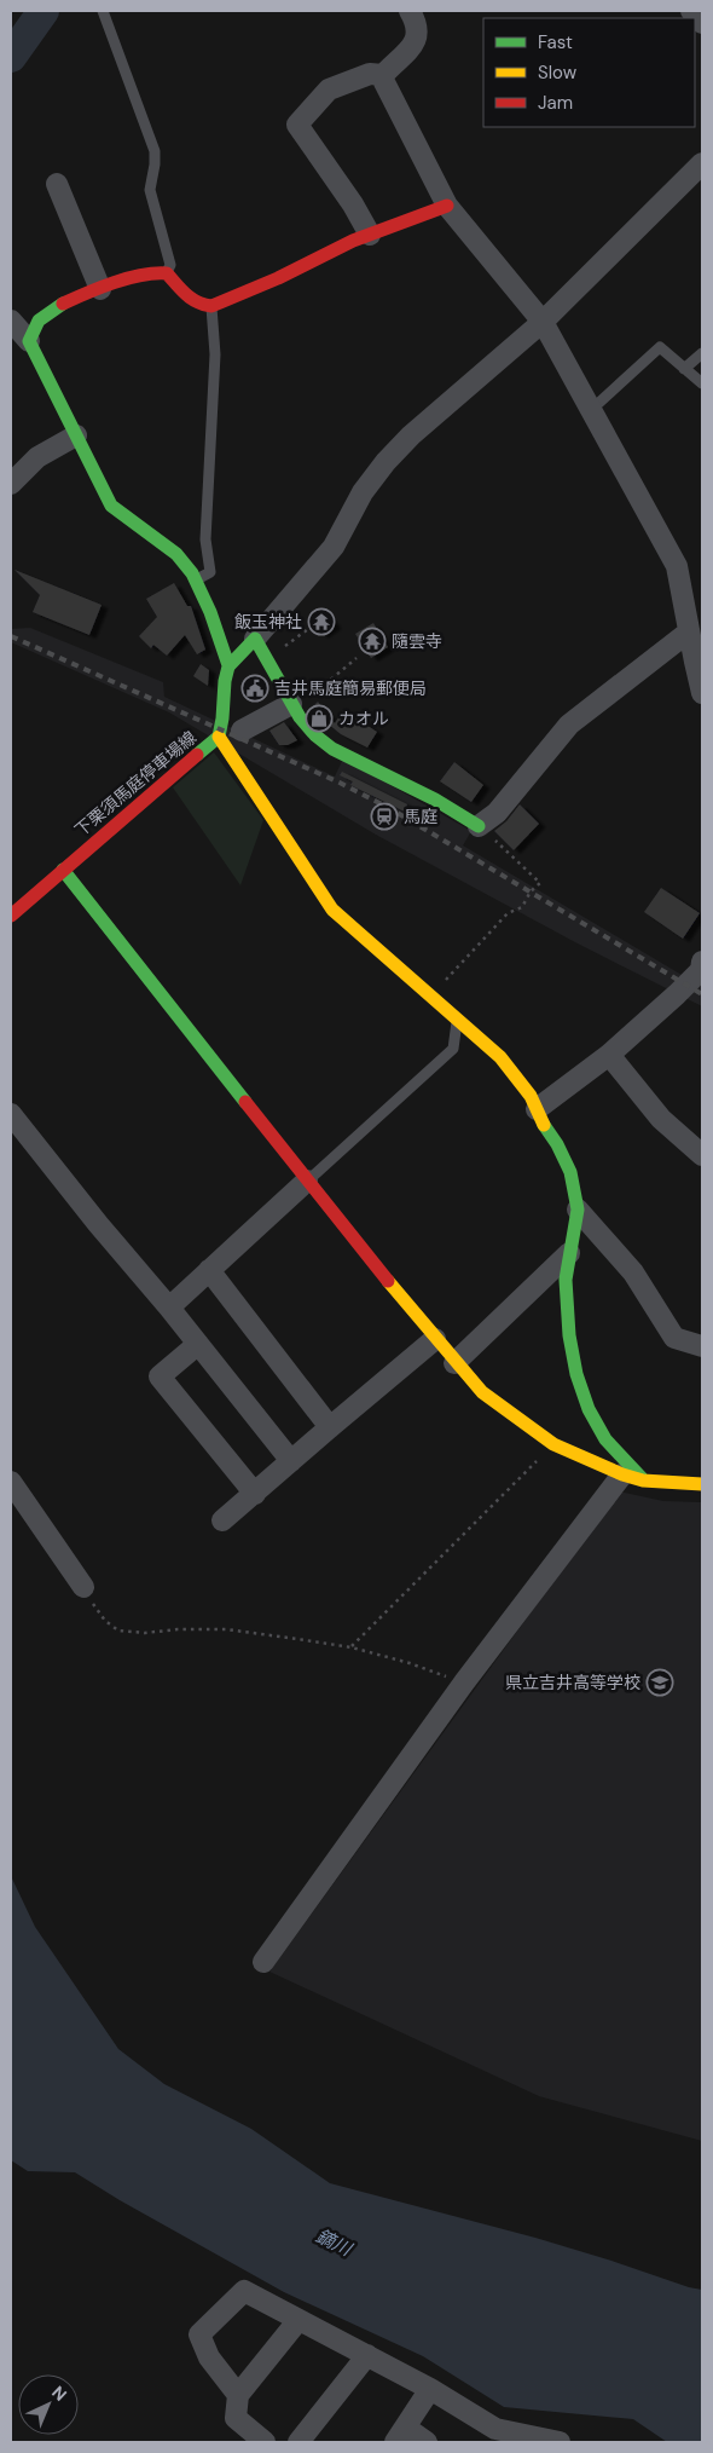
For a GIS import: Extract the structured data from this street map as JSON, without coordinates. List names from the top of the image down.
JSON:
{
  "streets": {
    "street": ["下栗須馬庭停車場線"]
  },
  "water": ["鏑川"],
  "places": {
    "temple": ["飯玉神社", "隨雲寺"],
    "public building": ["吉井馬庭簡易郵便局"],
    "shop": ["カオル"],
    "station": ["馬庭"],
    "school or university": ["県立吉井高等学校"]
  },
  "legend": ["Fast", "Slow", "Jam"],
  "north": "top right"
}
